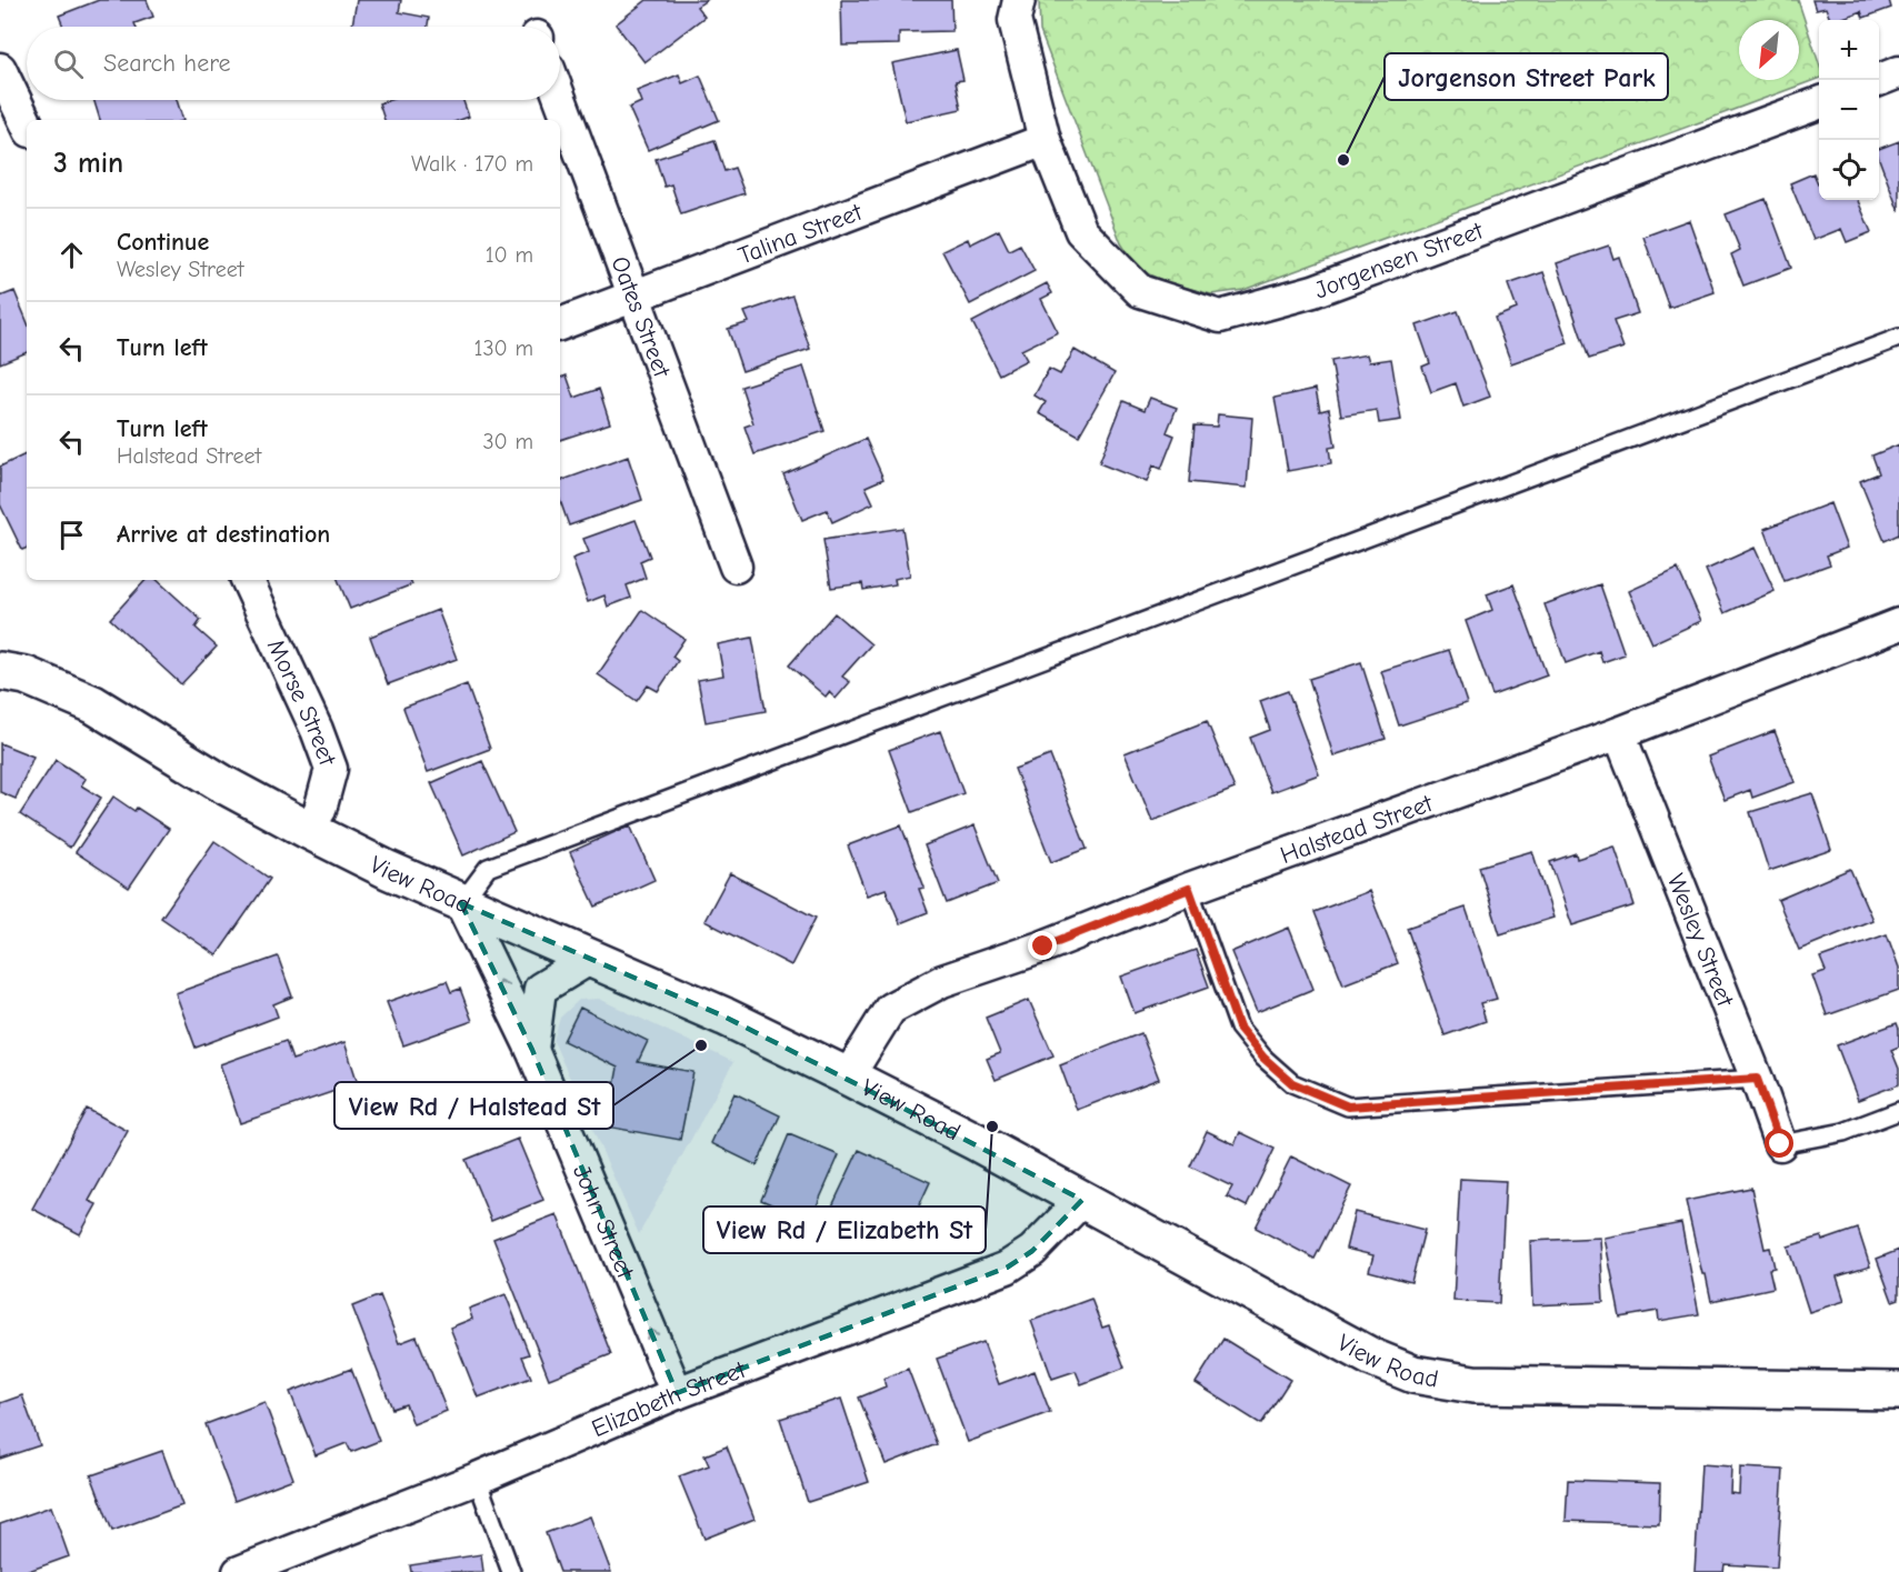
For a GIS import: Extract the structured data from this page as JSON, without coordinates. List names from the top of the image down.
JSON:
{
  "streets": {
    "street": [
      "Talina Street",
      "Jorgensen Street",
      "Oates Street",
      "Morse Street",
      "Halstead Street",
      "View Road",
      "Wesley Street",
      "John Street",
      "Elizabeth Street"
    ]
  },
  "crossings": [
    ["Talina Street", "Jorgensen Street"],
    ["Talina Street", "Oates Street"],
    ["Morse Street", "View Road"],
    ["Halstead Street", "View Road"],
    ["Halstead Street", "Wesley Street"],
    ["View Road", "John Street"],
    ["View Road", "Elizabeth Street"],
    ["John Street", "Elizabeth Street"]
  ],
  "one_way": ["John Street"],
  "places": ["Jorgenson Street Park", "View Rd / Halstead St", "View Rd / Elizabeth St"],
  "north": "bottom left",
  "page": {
    "map_buttons": ["+", "−"],
    "search": "Search here",
    "heading": ["3 min", "Walk · 170 m"],
    "list": [
      ["Continue", "Wesley Street", "10 m"],
      ["Turn left", "130 m"],
      ["Turn left", "Halstead Street", "30 m"],
      "Arrive at destination"
    ]
  }
}
